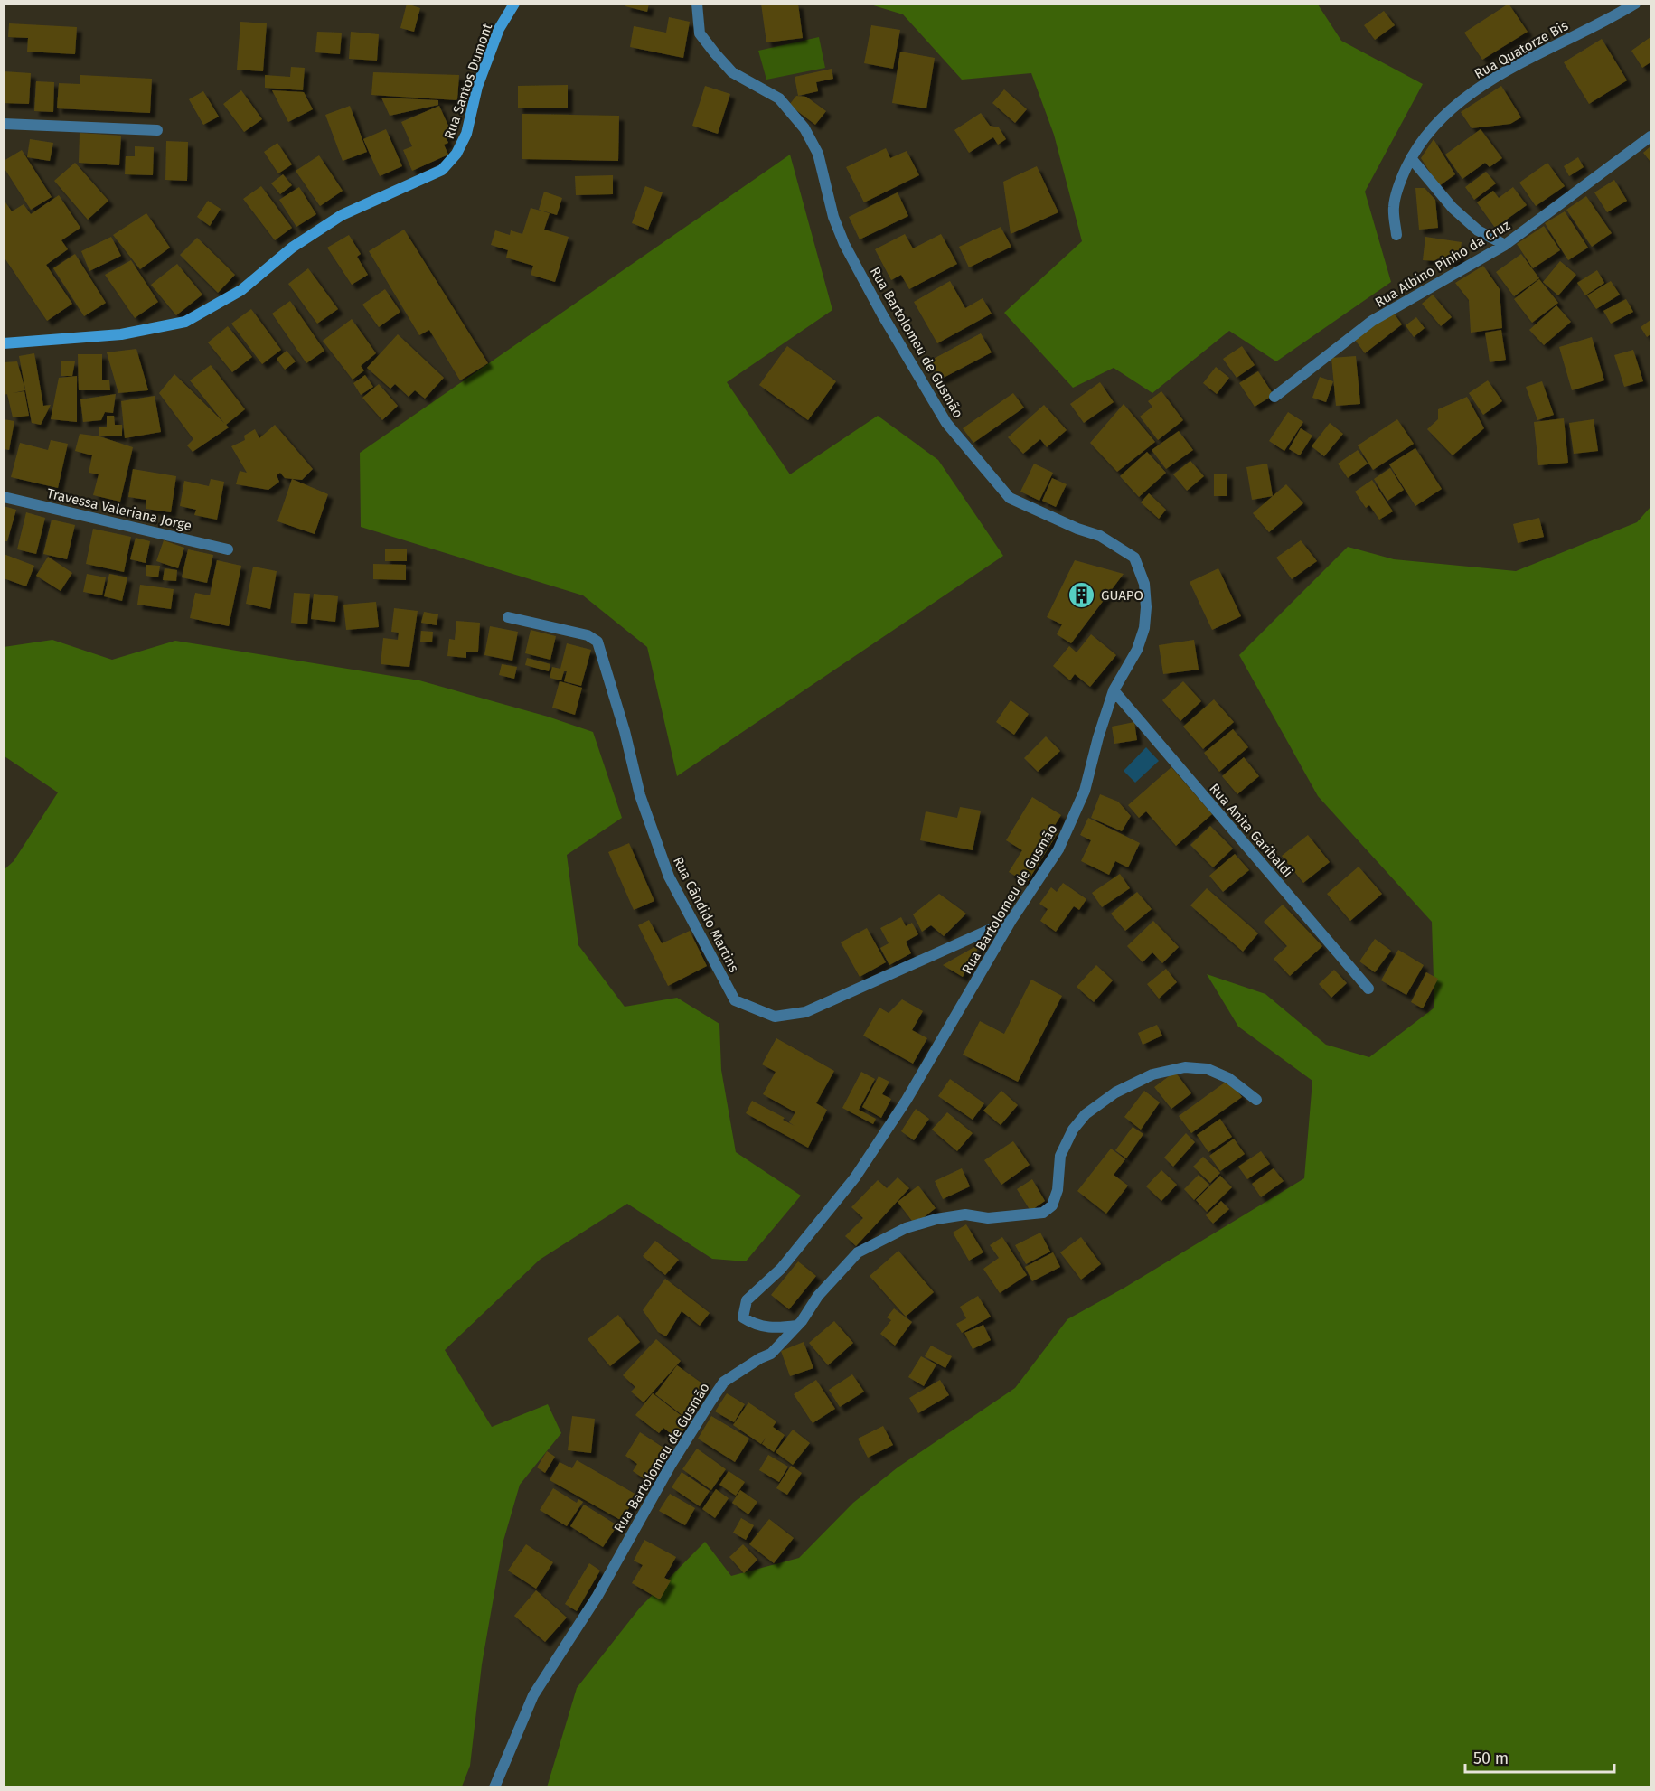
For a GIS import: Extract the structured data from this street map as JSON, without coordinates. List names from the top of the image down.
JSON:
{
  "streets": {
    "main road": ["Rua Santos Dumont"],
    "street": [
      "Rua Quatorze Bis",
      "Rua Albino Pinho da Cruz",
      "Rua Bartolomeu de Gusmão",
      "Travessa Valeriana Jorge",
      "Rua Anita Garibaldi",
      "Rua Cândido Martins"
    ]
  },
  "crossings": [
    ["Rua Bartolomeu de Gusmão", "Rua Anita Garibaldi"],
    ["Rua Bartolomeu de Gusmão", "Rua Cândido Martins"]
  ],
  "places": {
    "building": ["GUAPO"]
  },
  "scale_bar": "50 m"
}
